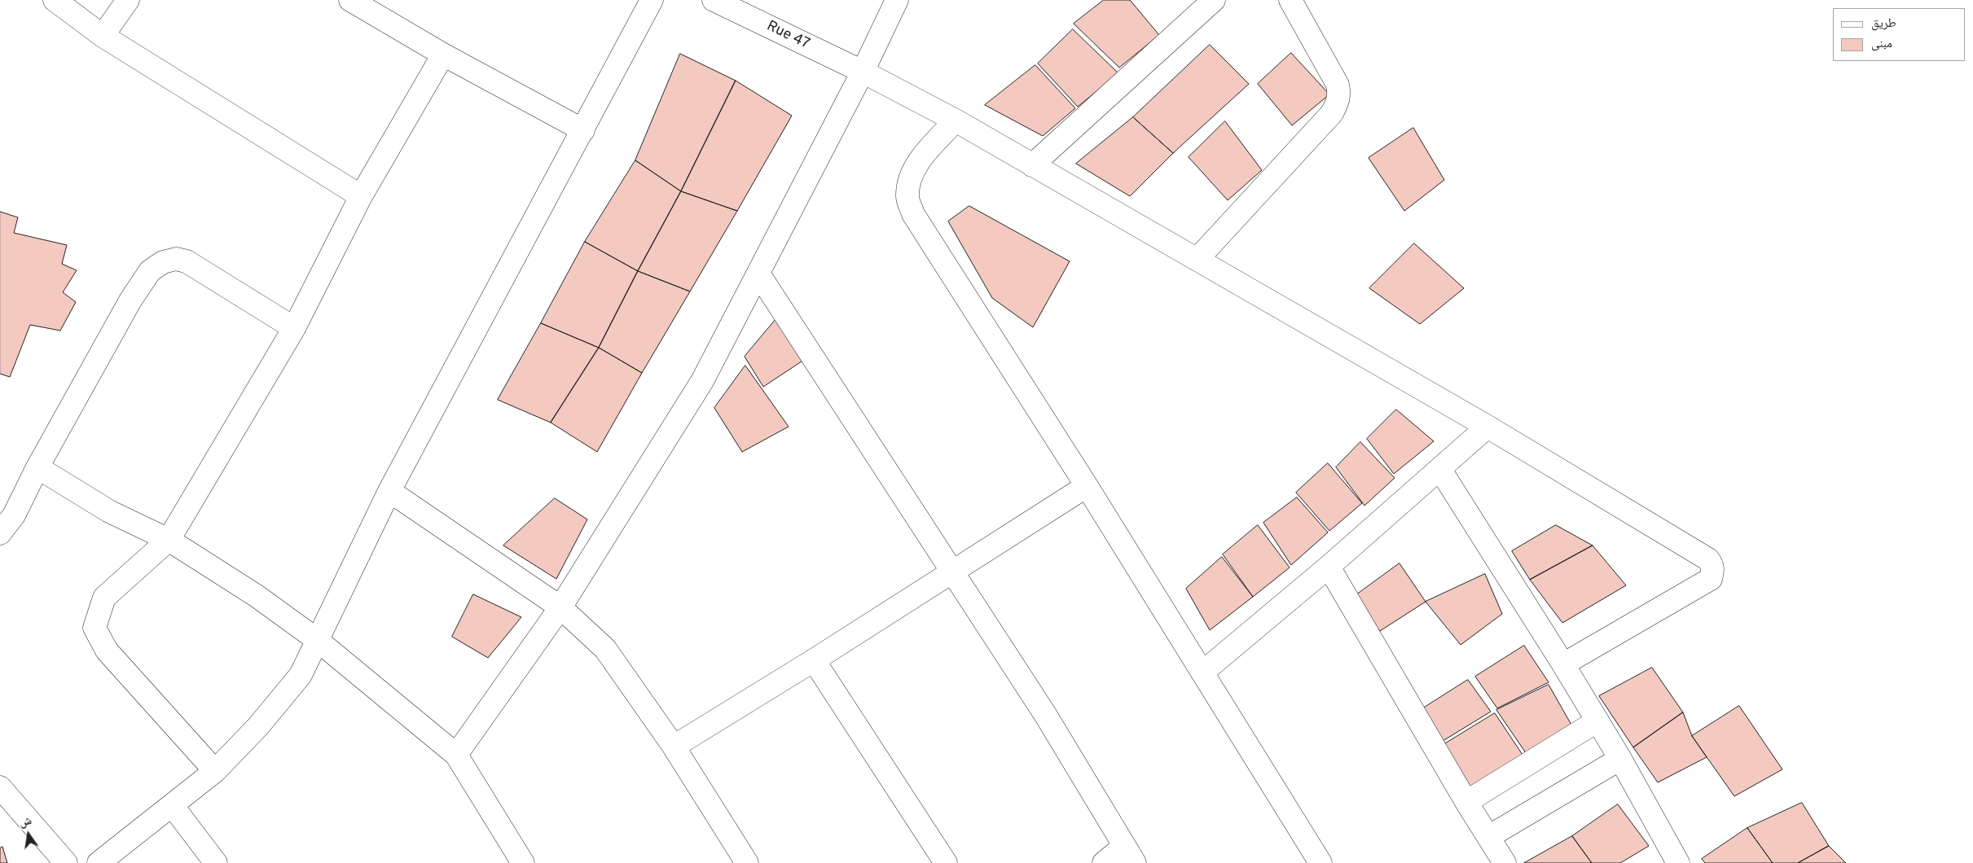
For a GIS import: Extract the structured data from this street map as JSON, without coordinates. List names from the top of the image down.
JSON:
{
  "streets": {
    "street": ["Rue 47"]
  },
  "legend": ["طريق", "مبنى"],
  "north": "top"
}
